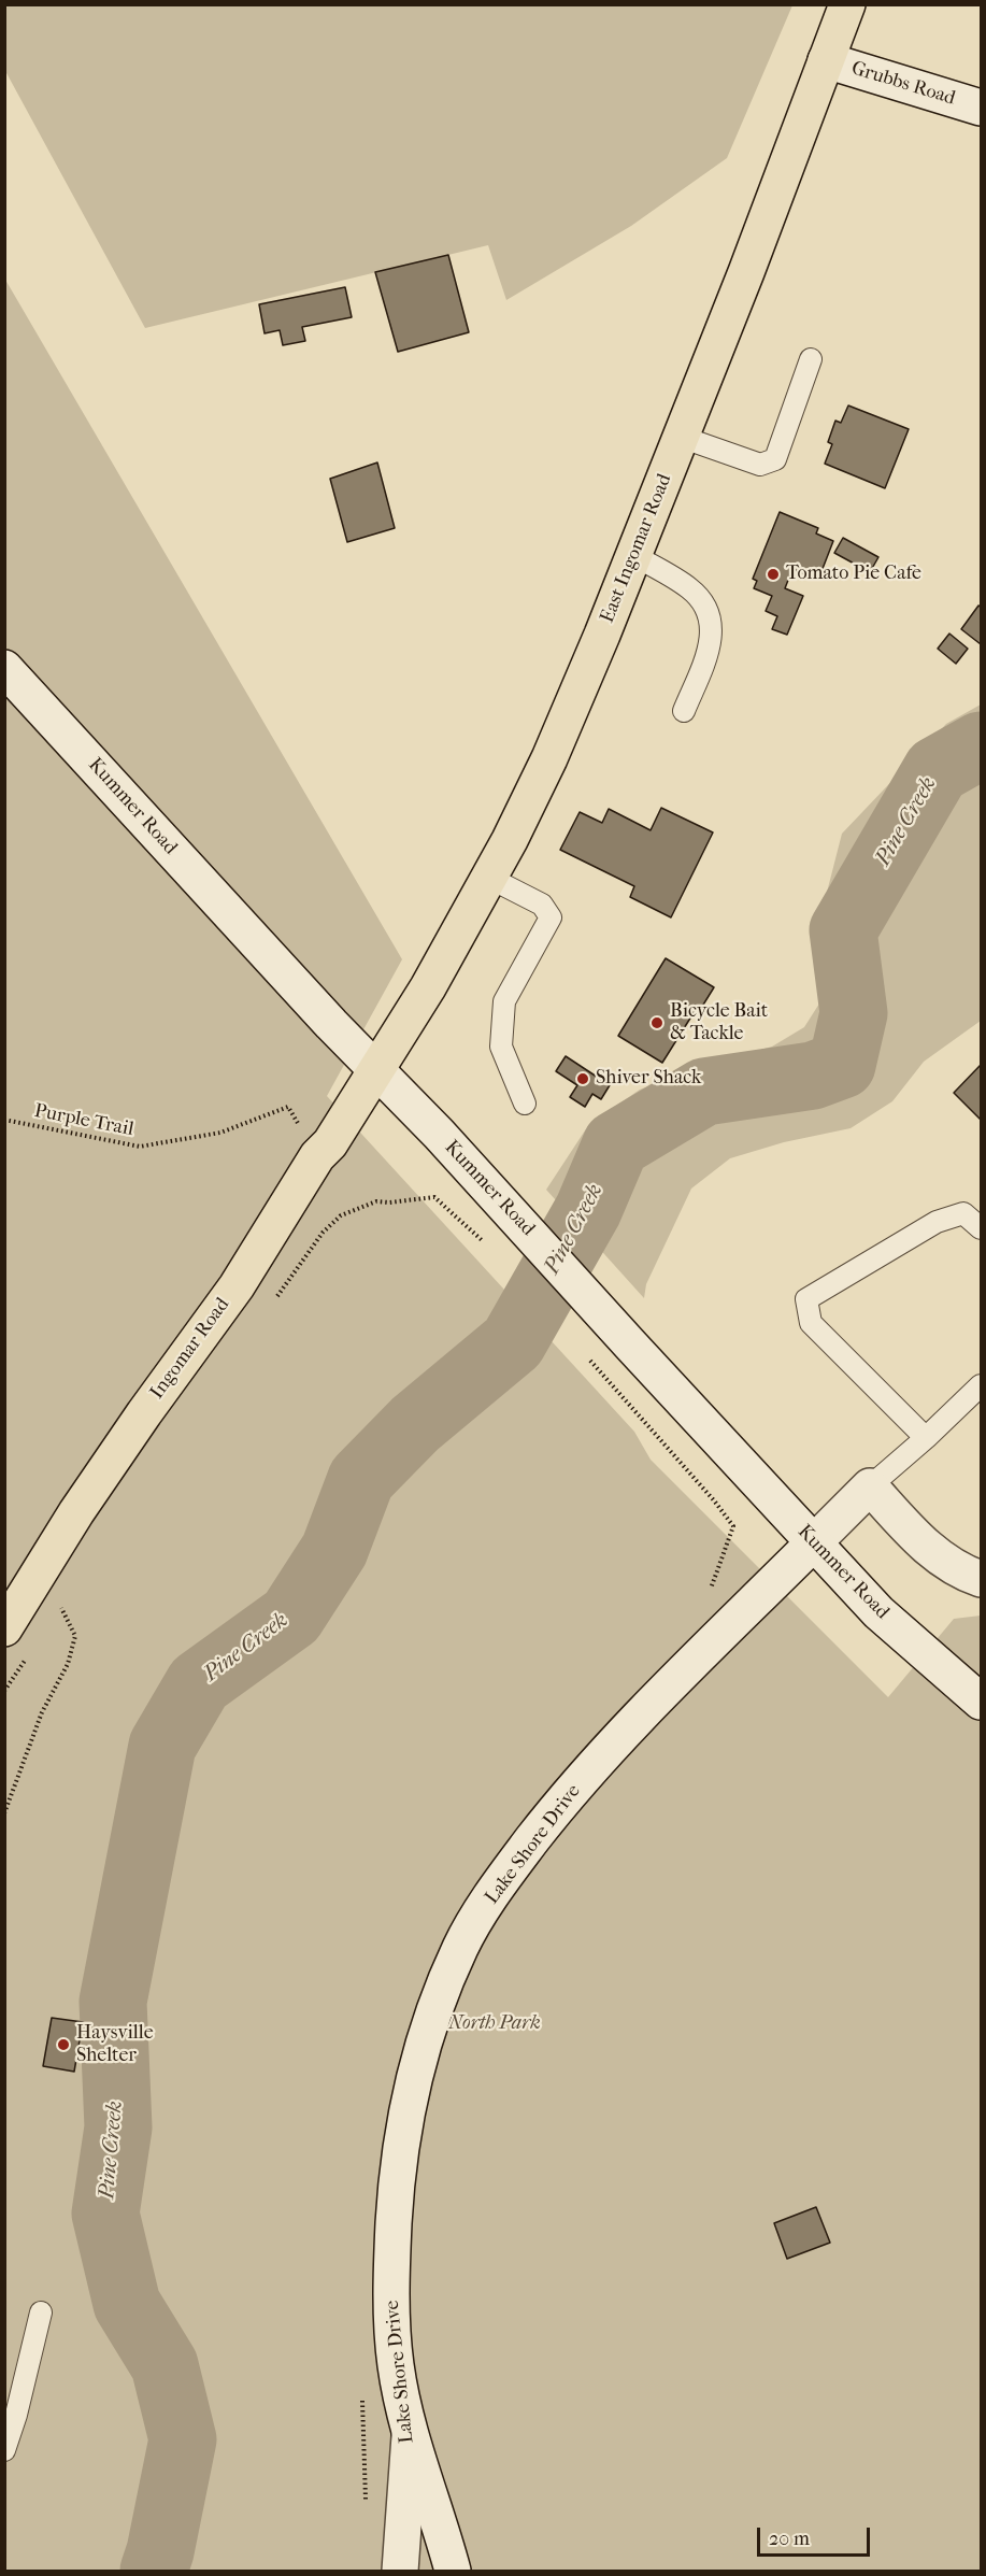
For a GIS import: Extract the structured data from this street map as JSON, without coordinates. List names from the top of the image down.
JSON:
{
  "streets": {
    "main road": ["East Ingomar Road", "Ingomar Road"],
    "street": ["Grubbs Road", "Kummer Road", "Lake Shore Drive"],
    "path": ["Purple Trail"]
  },
  "crossings": [
    ["Grubbs Road", "East Ingomar Road"],
    ["East Ingomar Road", "Kummer Road"],
    ["East Ingomar Road", "Ingomar Road"],
    ["Kummer Road", "Ingomar Road"],
    ["Kummer Road", "Lake Shore Drive"],
    ["Purple Trail", "Ingomar Road"]
  ],
  "water": ["Pine Creek"],
  "parks": ["North Park"],
  "places": [
    "Tomato Pie Cafe",
    "Bicycle Bait & Tackle",
    "Shiver Shack",
    "Haysville Shelter"
  ],
  "scale_bar": "20 m"
}
